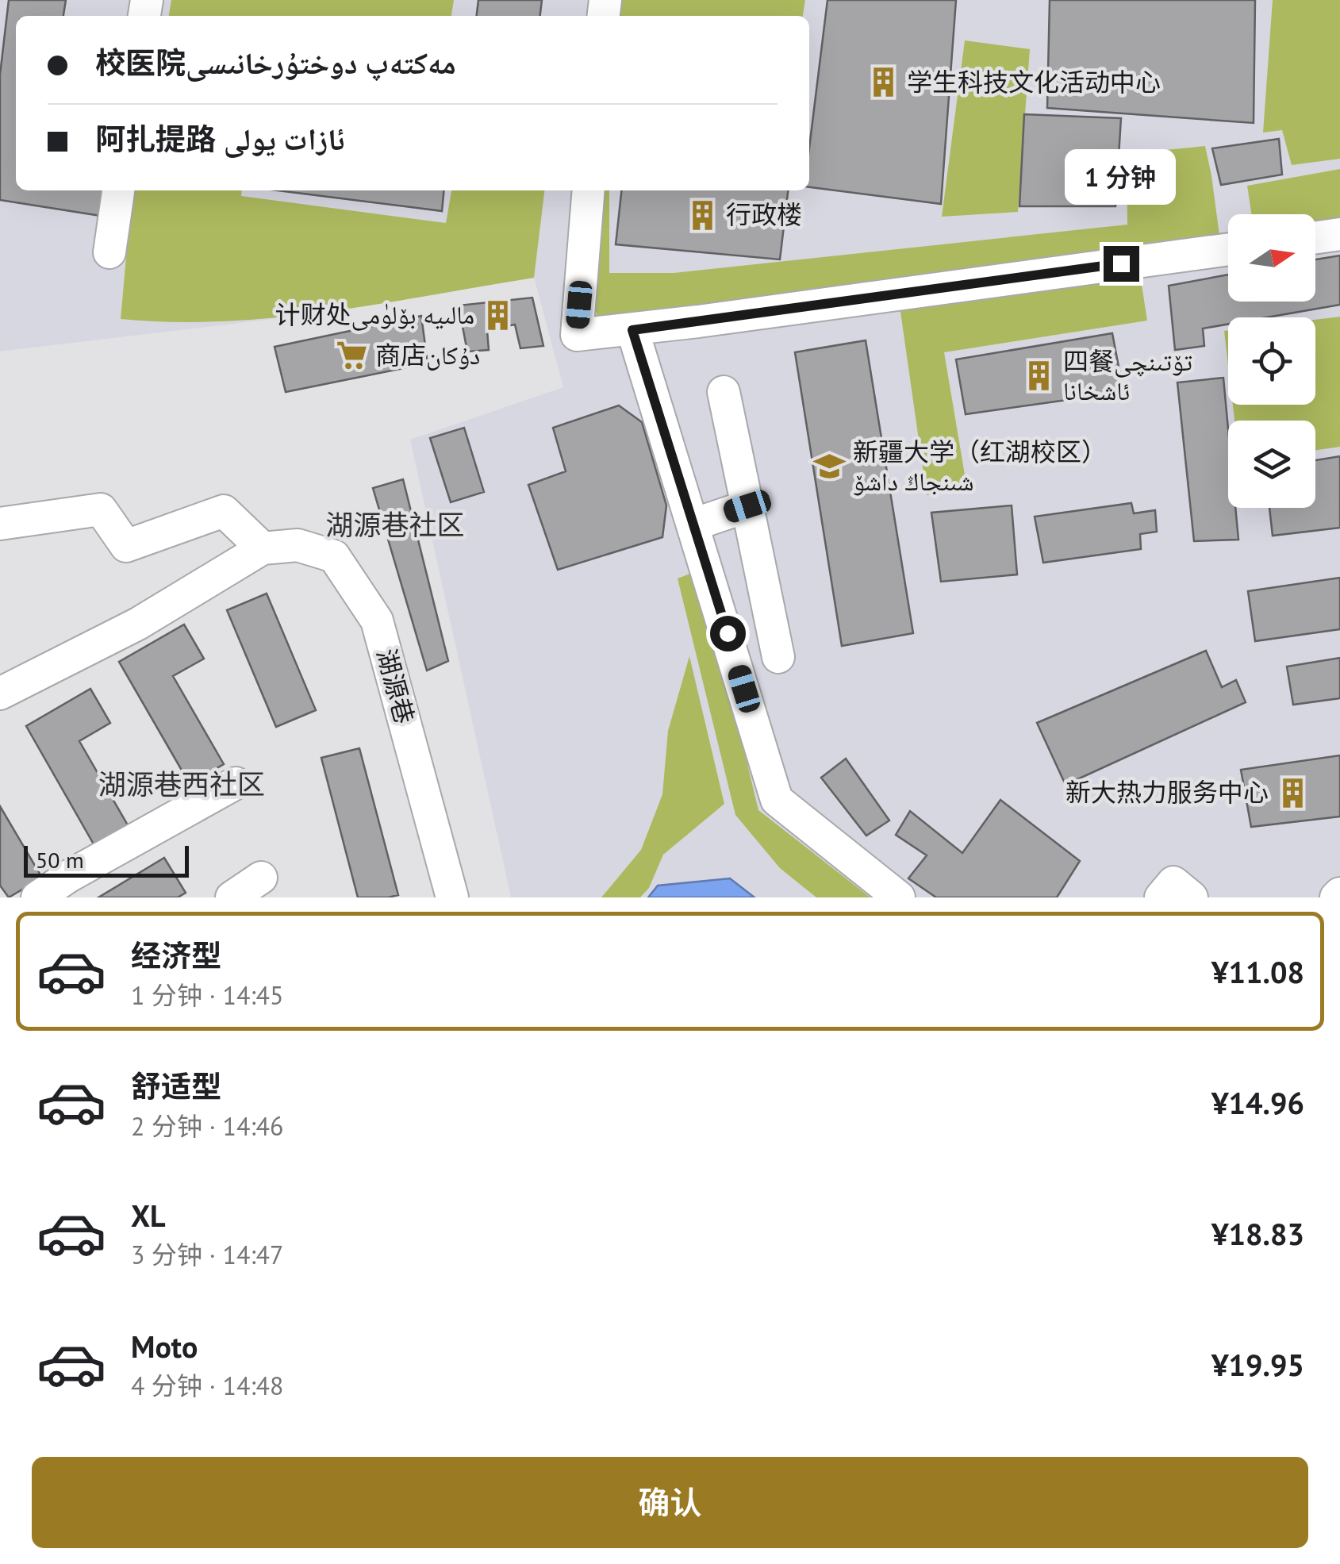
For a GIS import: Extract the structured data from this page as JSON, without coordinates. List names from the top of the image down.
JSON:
{
  "streets": {
    "street": ["湖源巷"]
  },
  "districts": ["湖源巷社区", "湖源巷西社区"],
  "places": {
    "building": [
      "学生科技文化活动中心",
      "行政楼",
      "计财处مالىيە بۆلۈمى",
      "四餐تۆتىنچى ئاشخانا",
      "新大热力服务中心"
    ],
    "supermarket": ["商店دۇكان"],
    "school or university": ["新疆大学（红湖校区） شىنجاڭ داشۆ"]
  },
  "scale_bar": "50 m",
  "north": "right",
  "page": {
    "banner": ["校医院مەكتەپ دوختۇرخانىسى", "阿扎提路 ئازات يولى"],
    "bubble": "1 分钟",
    "scale": "50 m",
    "list": [
      {
        "name": "经济型",
        "note": "1 分钟 · 14:45",
        "value": "¥11.08"
      },
      {
        "name": "舒适型",
        "note": "2 分钟 · 14:46",
        "value": "¥14.96"
      },
      {
        "name": "XL",
        "note": "3 分钟 · 14:47",
        "value": "¥18.83"
      },
      {
        "name": "Moto",
        "note": "4 分钟 · 14:48",
        "value": "¥19.95"
      }
    ],
    "buttons": "确认"
  }
}
